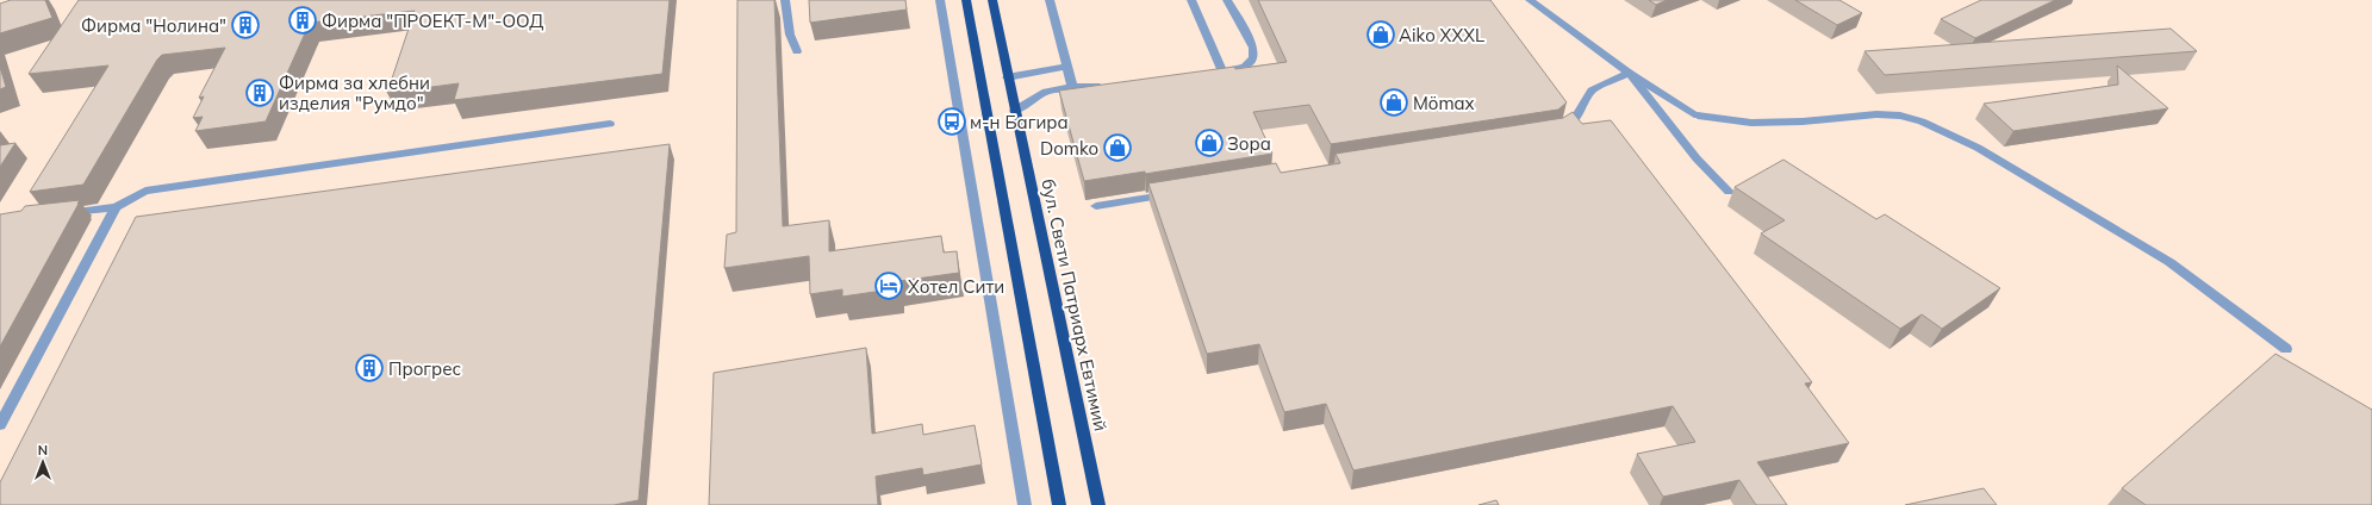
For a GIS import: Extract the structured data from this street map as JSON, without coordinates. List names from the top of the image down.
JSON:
{
  "streets": {
    "main road": ["бул. Свети Патриарх Евтимий"]
  },
  "places": {
    "building": [
      "Фирма \"ПРОЕКТ-М\"-ООД",
      "Фирма \"Нолина\"",
      "Фирма за хлебни изделия \"Румдо\"",
      "Прогрес"
    ],
    "shop": [
      "Aiko XXXL",
      "Mömax",
      "Зора",
      "Domko"
    ],
    "bus stop": ["м-н Багира"],
    "hotel": ["Хотел Сити"]
  },
  "north": "top"
}
